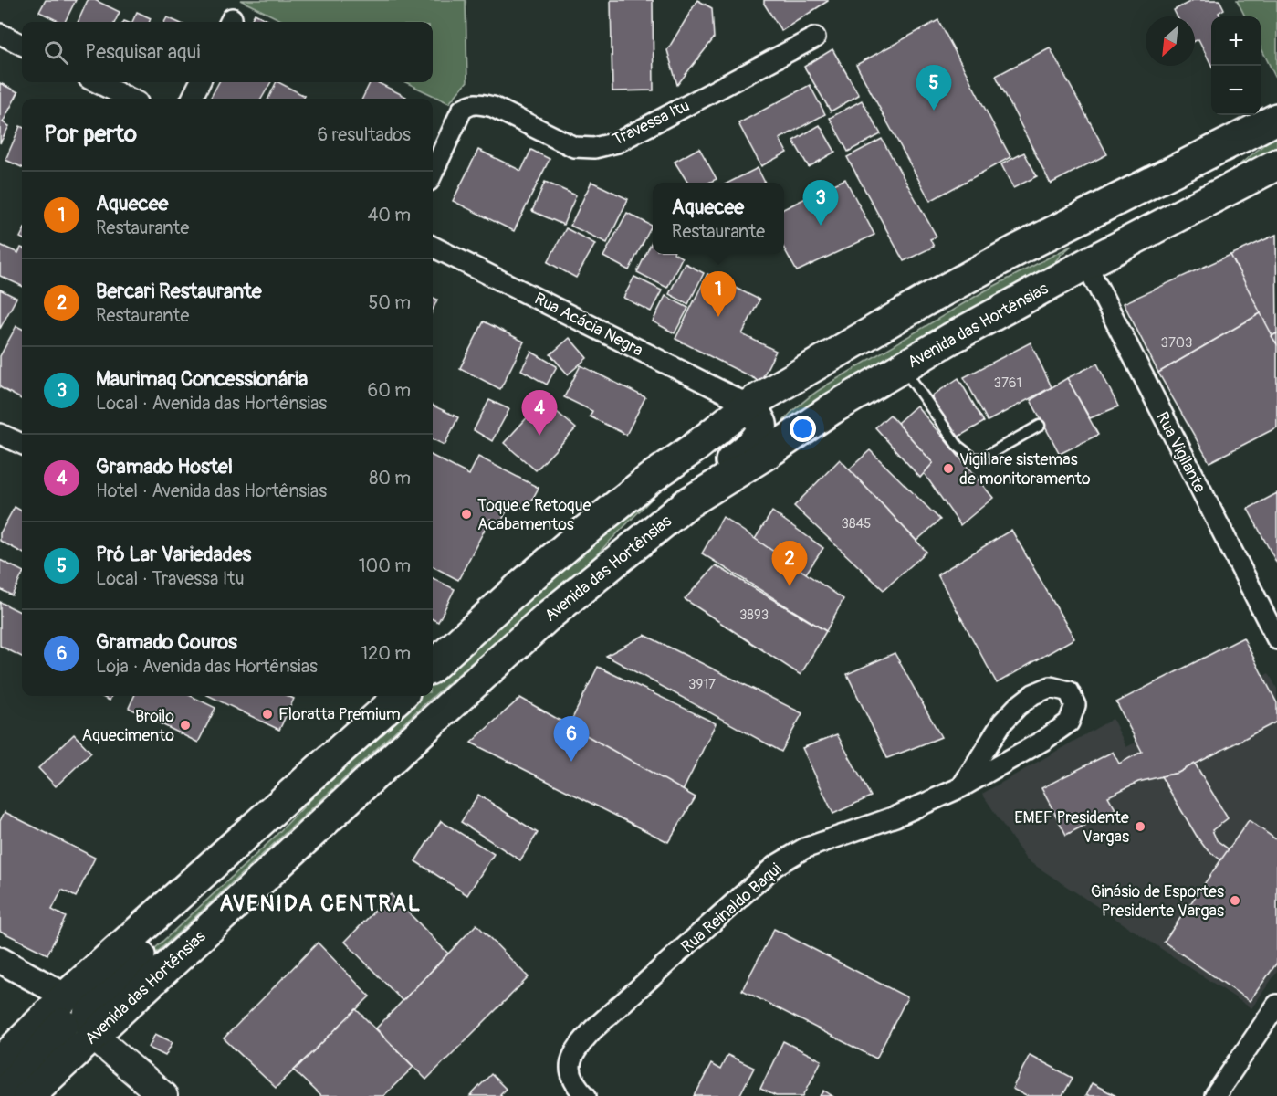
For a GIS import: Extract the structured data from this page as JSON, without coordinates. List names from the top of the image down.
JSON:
{
  "streets": {
    "main road": ["Avenida das Hortênsias"],
    "street": [
      "Travessa Itu",
      "Rua Acácia Negra",
      "Rua Vigilante",
      "Rua Reinaldo Baqui"
    ]
  },
  "crossings": [
    ["Avenida das Hortênsias", "Rua Vigilante"]
  ],
  "districts": ["AVENIDA CENTRAL"],
  "places": [
    "Vigillare sistemas de monitoramento",
    "Toque e Retoque Acabamentos",
    "Floratta Premium",
    "Broilo Aquecimento",
    "EMEF Presidente Vargas",
    "Ginásio de Esportes Presidente Vargas"
  ],
  "house_numbers": [
    "3703",
    "3761",
    "3845",
    "3893",
    "3917"
  ],
  "north": "bottom left",
  "page": {
    "map_buttons": ["+", "−"],
    "search": "Pesquisar aqui",
    "pins": [
      "5",
      "3",
      "1",
      "4",
      "2",
      "6"
    ],
    "heading": ["Por perto", "6 resultados"],
    "list": [
      {
        "mark": "1",
        "name": "Aquecee",
        "note": "Restaurante",
        "value": "40 m"
      },
      {
        "mark": "2",
        "name": "Bercari Restaurante",
        "note": "Restaurante",
        "value": "50 m"
      },
      {
        "mark": "3",
        "name": "Maurimaq Concessionária",
        "note": "Local · Avenida das Hortênsias",
        "value": "60 m"
      },
      {
        "mark": "4",
        "name": "Gramado Hostel",
        "note": "Hotel · Avenida das Hortênsias",
        "value": "80 m"
      },
      {
        "mark": "5",
        "name": "Pró Lar Variedades",
        "note": "Local · Travessa Itu",
        "value": "100 m"
      },
      {
        "mark": "6",
        "name": "Gramado Couros",
        "note": "Loja · Avenida das Hortênsias",
        "value": "120 m"
      }
    ],
    "popup": ["Aquecee", "Restaurante"]
  }
}
